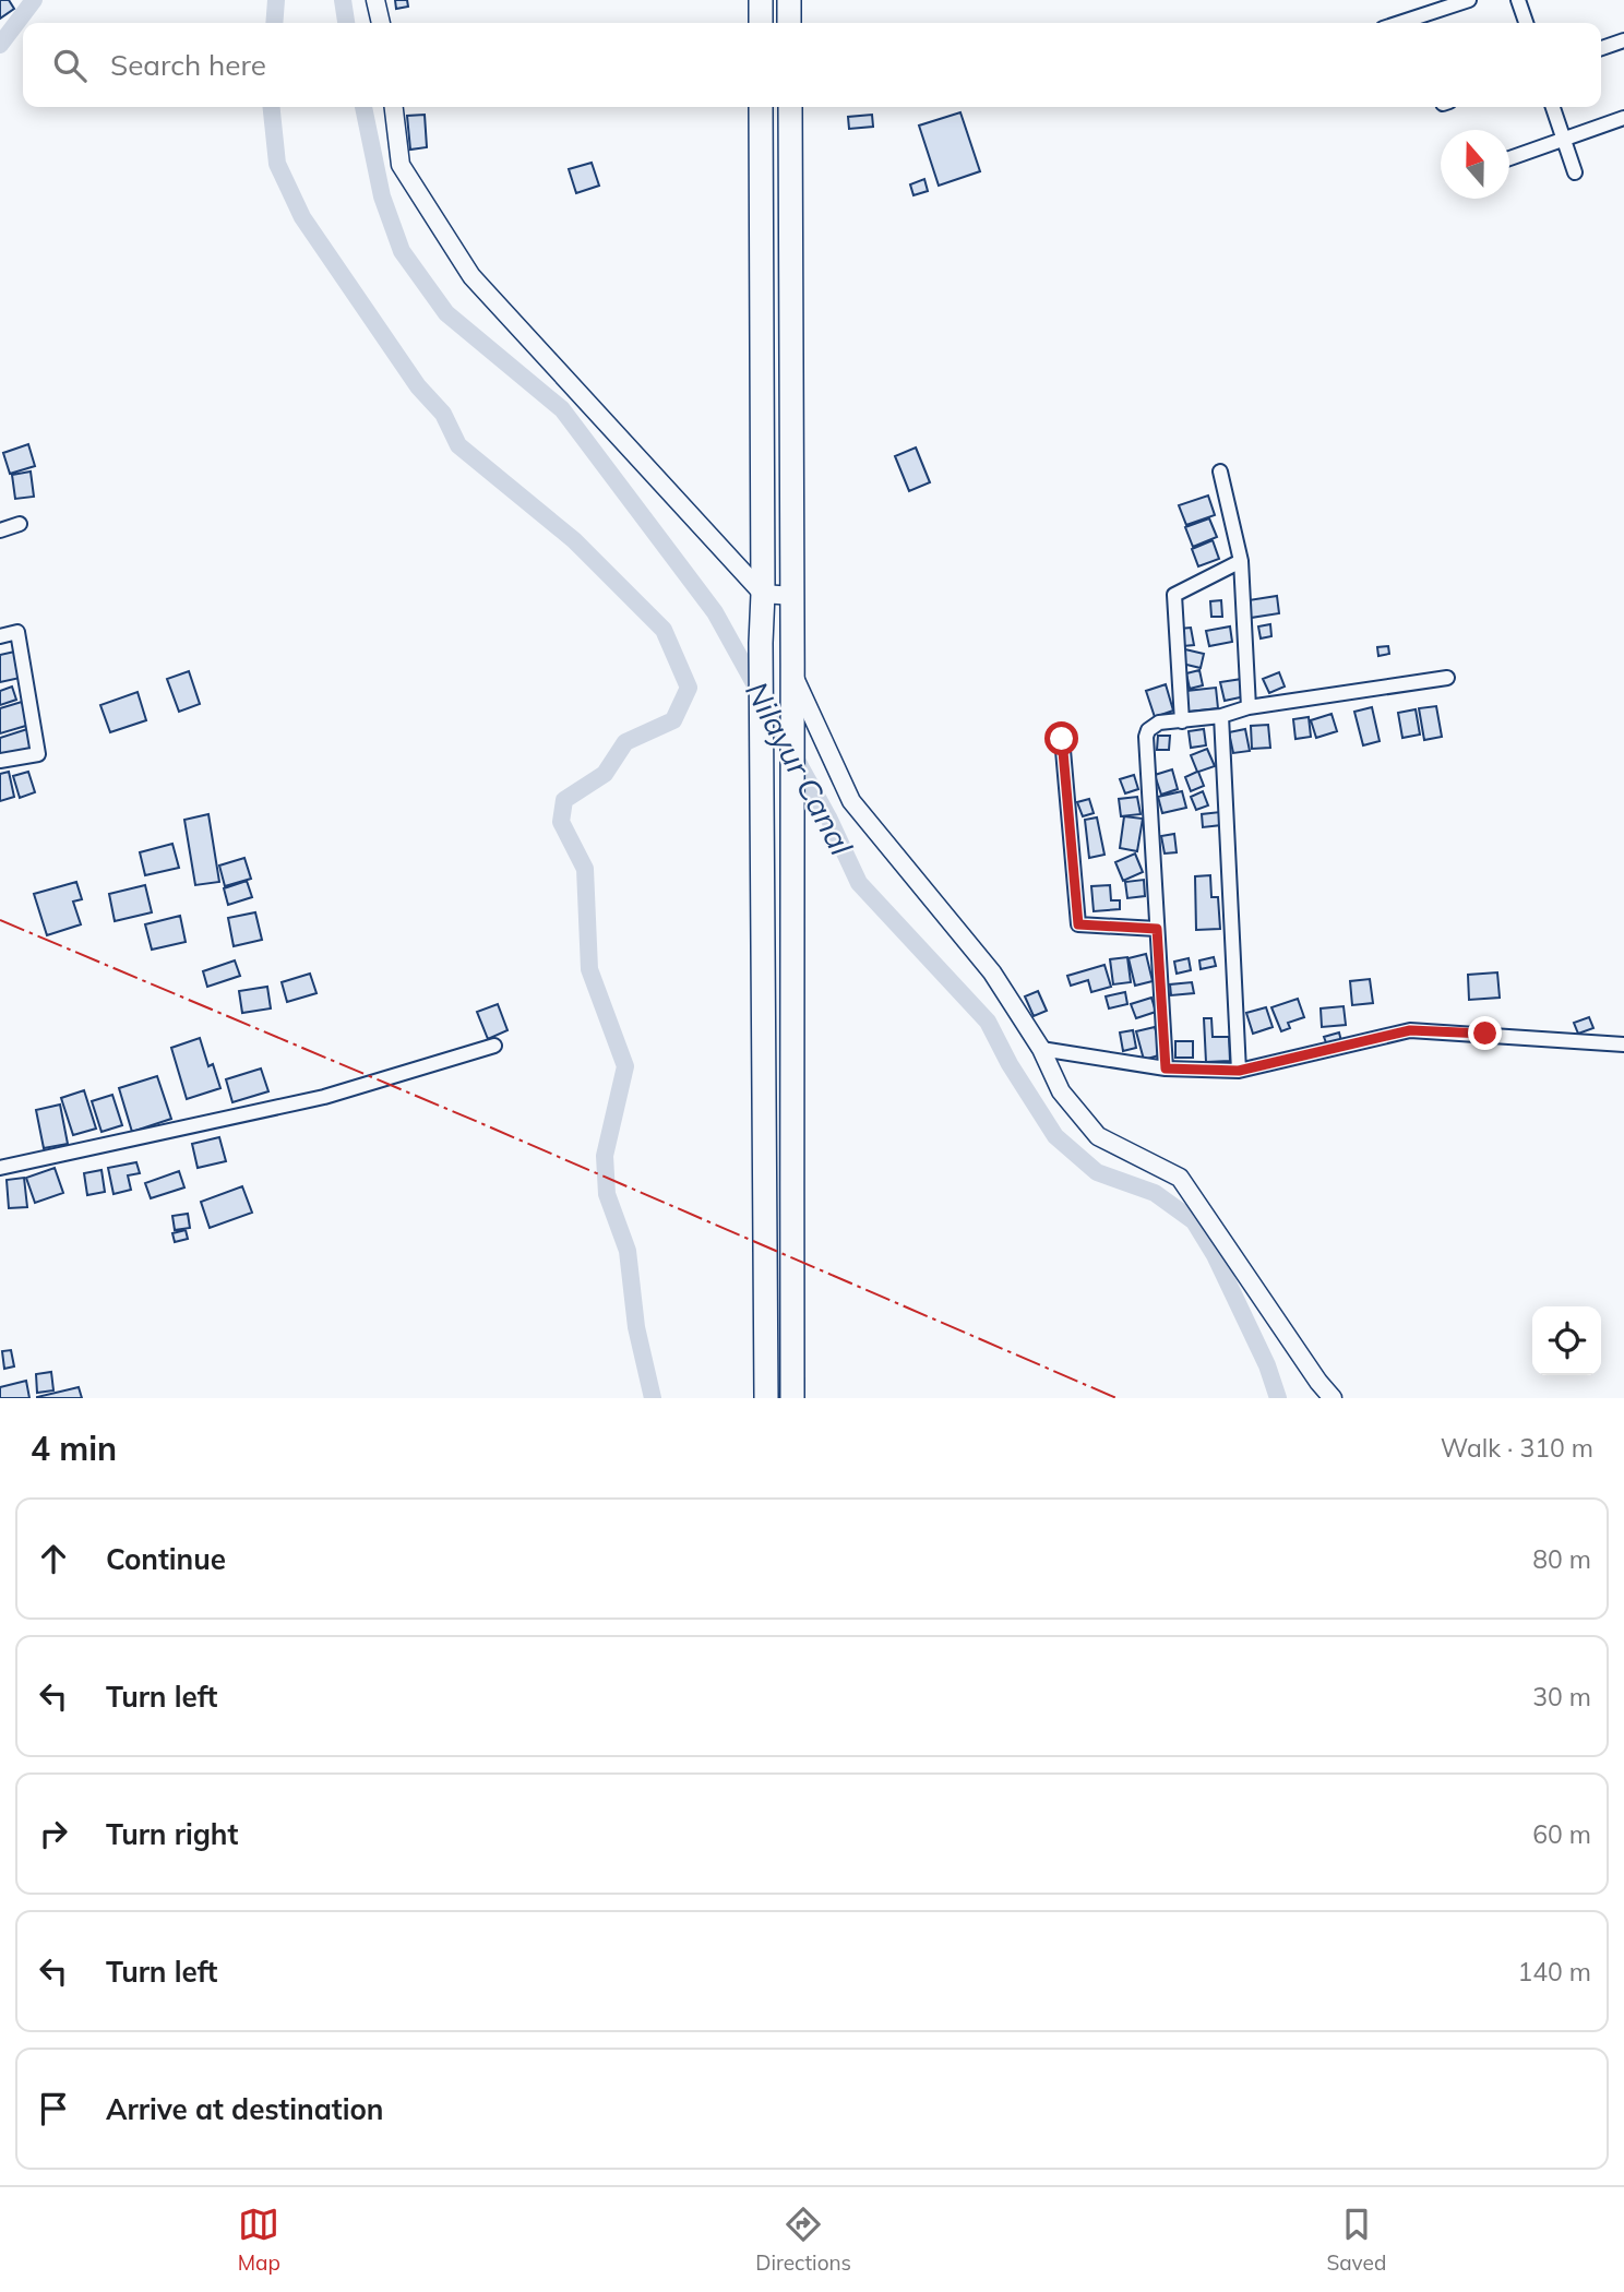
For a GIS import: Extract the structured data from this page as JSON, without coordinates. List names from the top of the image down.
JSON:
{
  "water": ["Nilayur Canal"],
  "north": "top",
  "page": {
    "search": "Search here",
    "heading": ["4 min", "Walk · 310 m"],
    "list": [
      ["Continue", "80 m"],
      ["Turn left", "30 m"],
      ["Turn right", "60 m"],
      ["Turn left", "140 m"],
      "Arrive at destination"
    ],
    "nav": ["Map", "Directions", "Saved"]
  }
}
